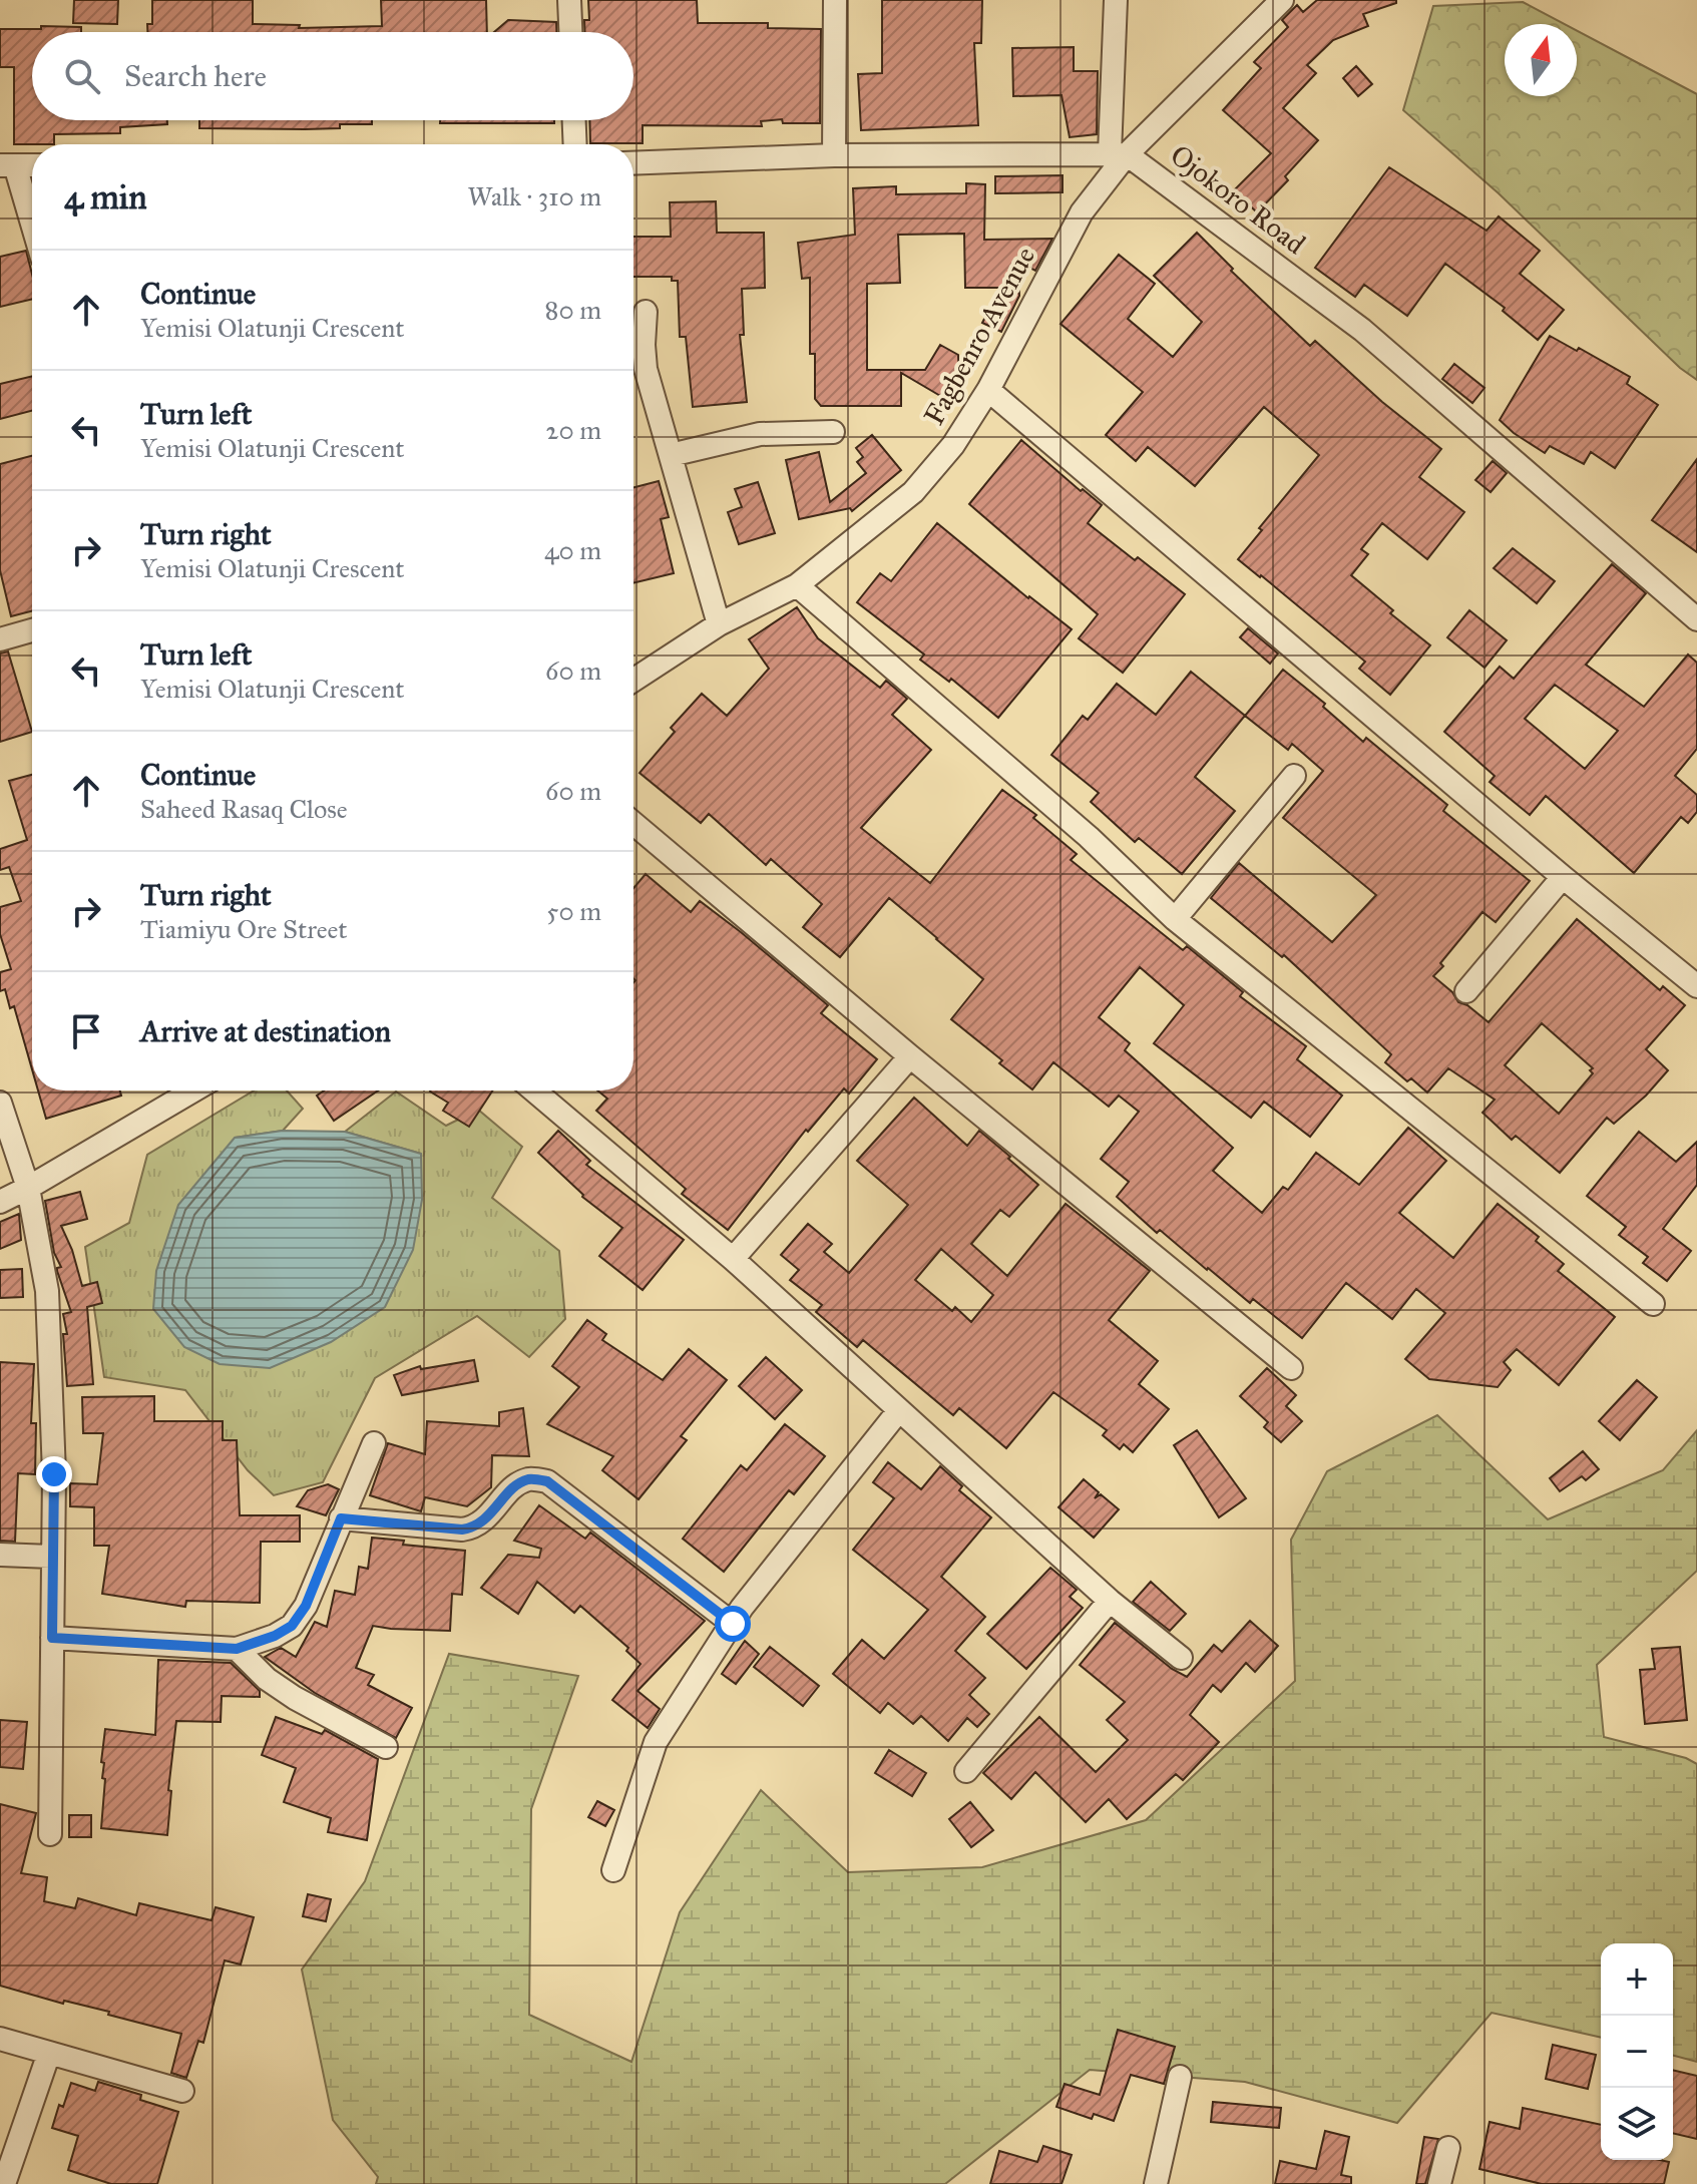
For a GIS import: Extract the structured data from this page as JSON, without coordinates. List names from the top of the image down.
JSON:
{
  "streets": {
    "street": ["Ojokoro Road", "Fagbenro Avenue"]
  },
  "crossings": [
    ["Ojokoro Road", "Fagbenro Avenue"]
  ],
  "north": "top",
  "page": {
    "search": "Search here",
    "heading": ["4 min", "Walk · 310 m"],
    "list": [
      ["Continue", "Yemisi Olatunji Crescent", "80 m"],
      ["Turn left", "Yemisi Olatunji Crescent", "20 m"],
      ["Turn right", "Yemisi Olatunji Crescent", "40 m"],
      ["Turn left", "Yemisi Olatunji Crescent", "60 m"],
      ["Continue", "Saheed Rasaq Close", "60 m"],
      ["Turn right", "Tiamiyu Ore Street", "50 m"],
      "Arrive at destination"
    ],
    "map_buttons": ["+", "−"]
  }
}
